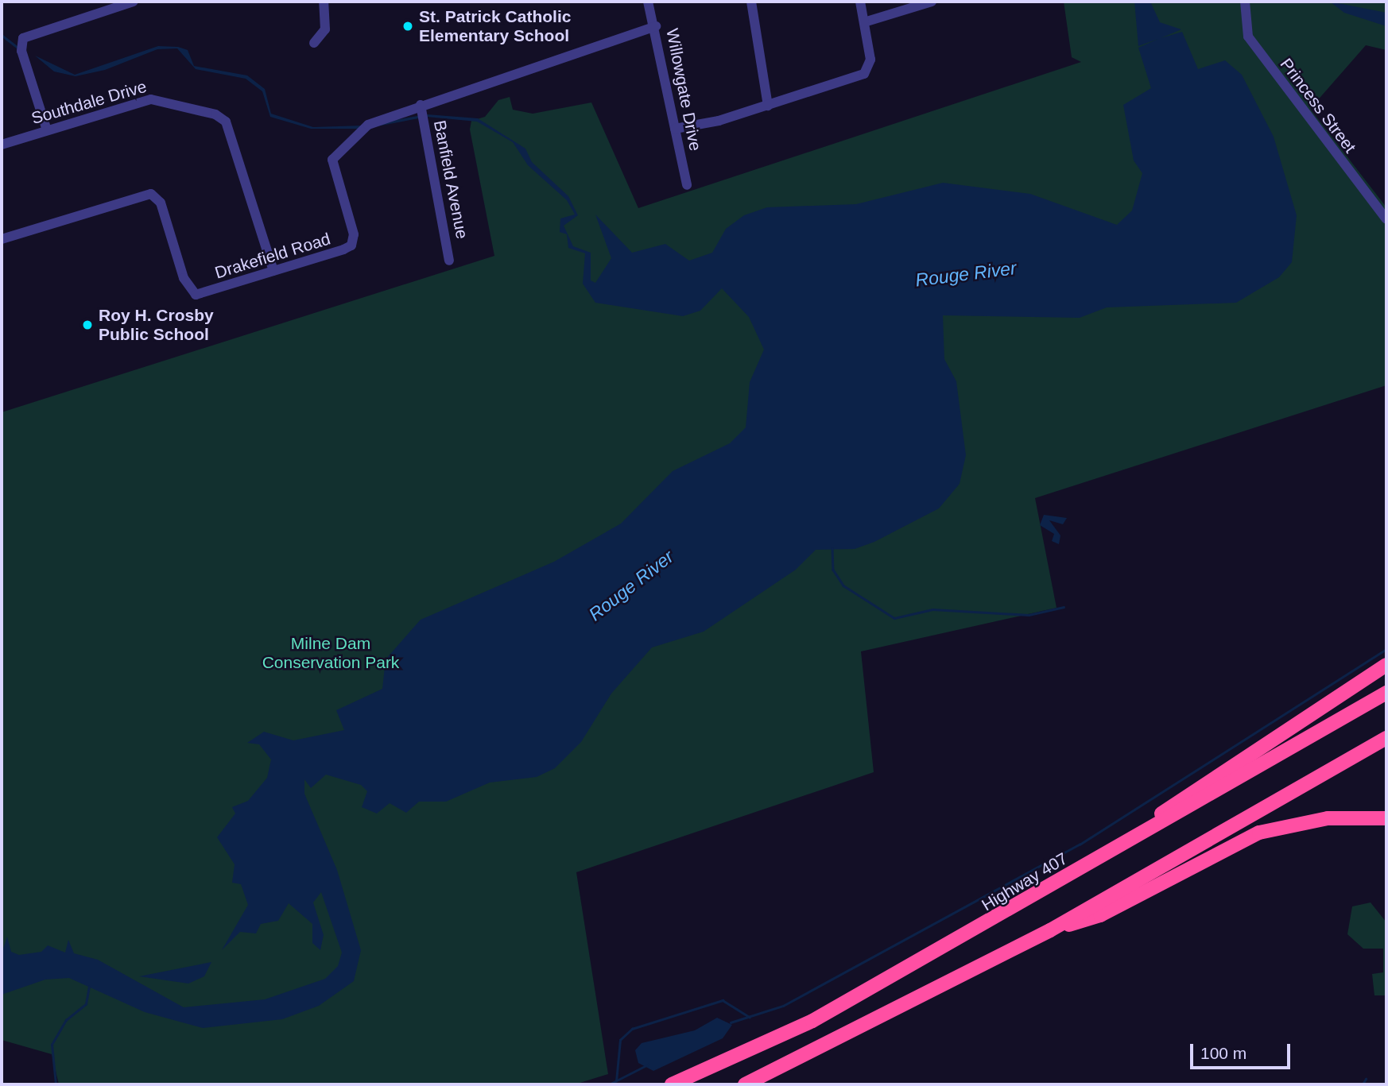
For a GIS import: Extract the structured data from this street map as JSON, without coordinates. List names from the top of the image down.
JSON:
{
  "streets": {
    "highway": ["Highway 407"],
    "street": [
      "Willowgate Drive",
      "Southdale Drive",
      "Princess Street",
      "Banfield Avenue",
      "Drakefield Road"
    ]
  },
  "crossings": [
    ["Willowgate Drive", "Drakefield Road"],
    ["Southdale Drive", "Drakefield Road"],
    ["Banfield Avenue", "Drakefield Road"]
  ],
  "water": ["Rouge River"],
  "parks": ["Milne Dam Conservation Park"],
  "places": ["St. Patrick Catholic Elementary School", "Roy H. Crosby Public School"],
  "scale_bar": "100 m"
}
